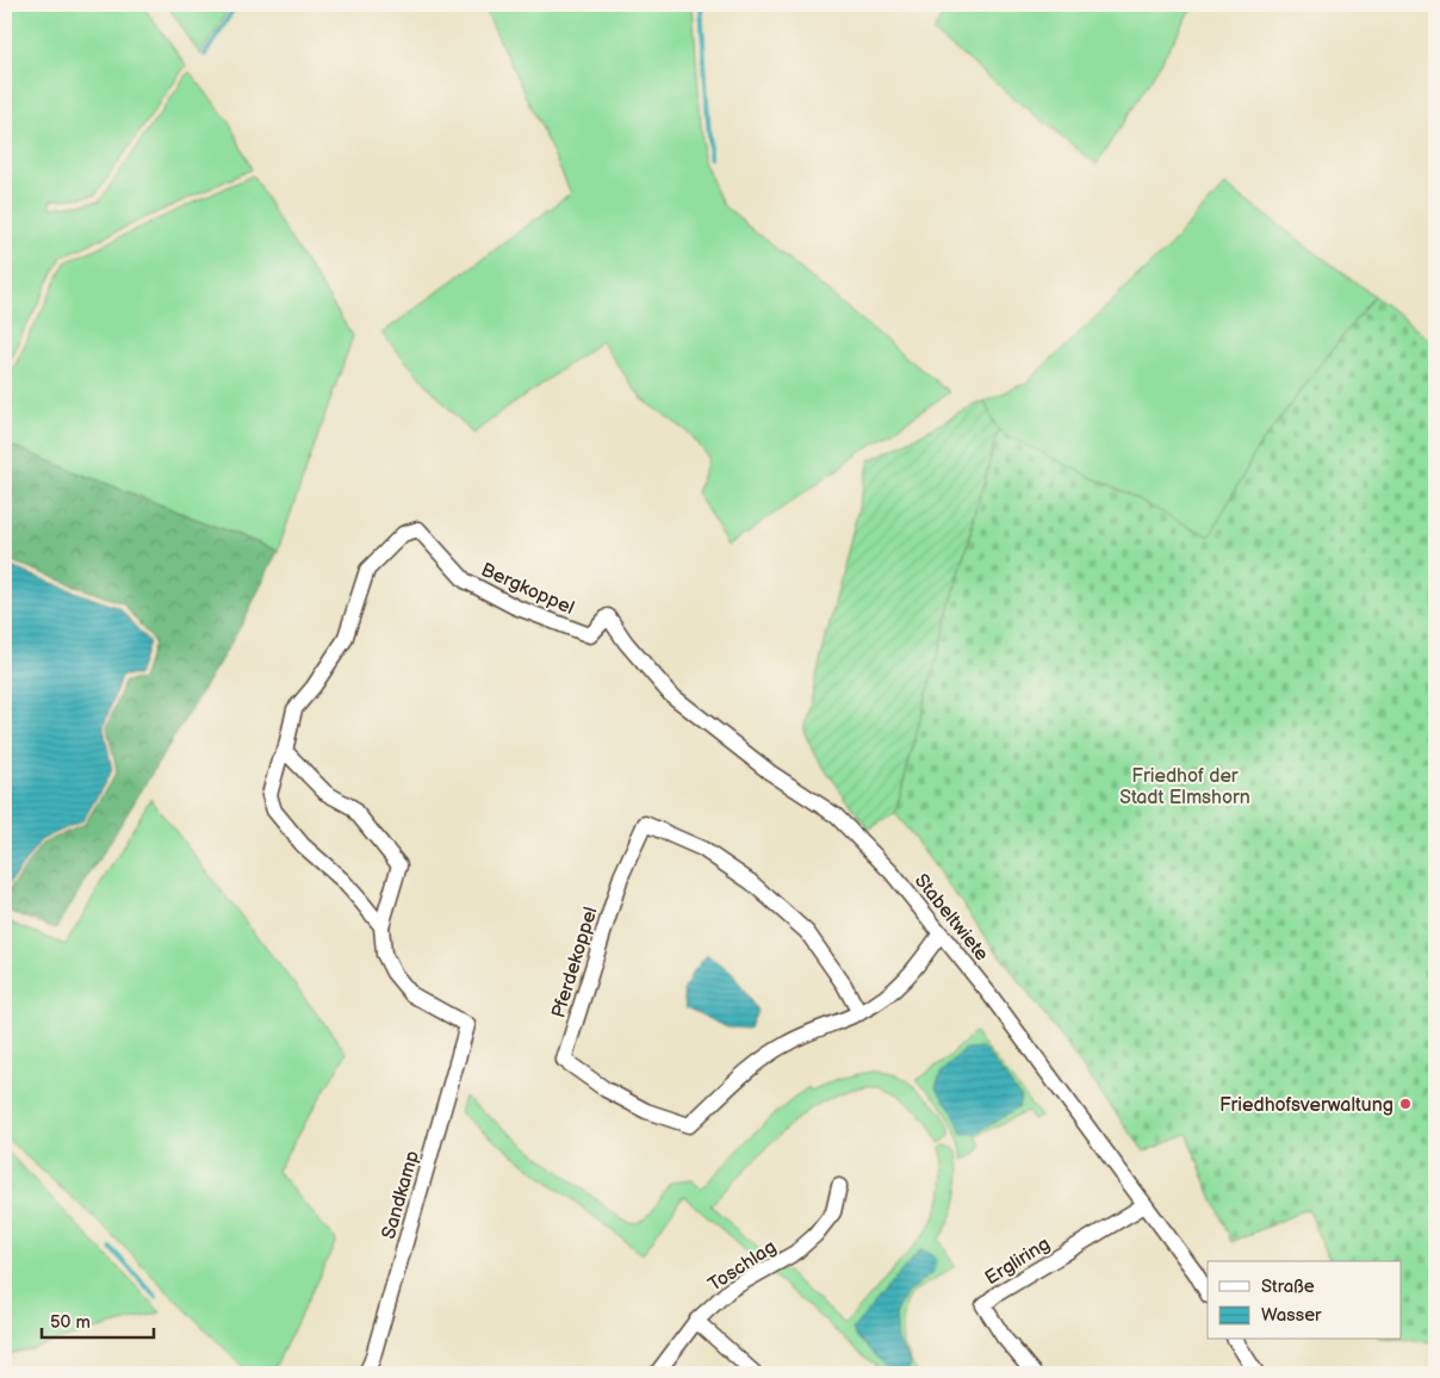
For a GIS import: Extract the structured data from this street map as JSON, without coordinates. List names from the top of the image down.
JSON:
{
  "streets": {
    "street": [
      "Bergkoppel",
      "Stabeltwiete",
      "Pferdekoppel",
      "Sandkamp",
      "Ergliring",
      "Toschlag"
    ]
  },
  "crossings": [
    ["Bergkoppel", "Stabeltwiete"],
    ["Bergkoppel", "Sandkamp"],
    ["Stabeltwiete", "Pferdekoppel"],
    ["Stabeltwiete", "Ergliring"]
  ],
  "parks": ["Friedhof der Stadt Elmshorn"],
  "places": ["Friedhofsverwaltung"],
  "legend": ["Straße", "Wasser"],
  "scale_bar": "50 m"
}
